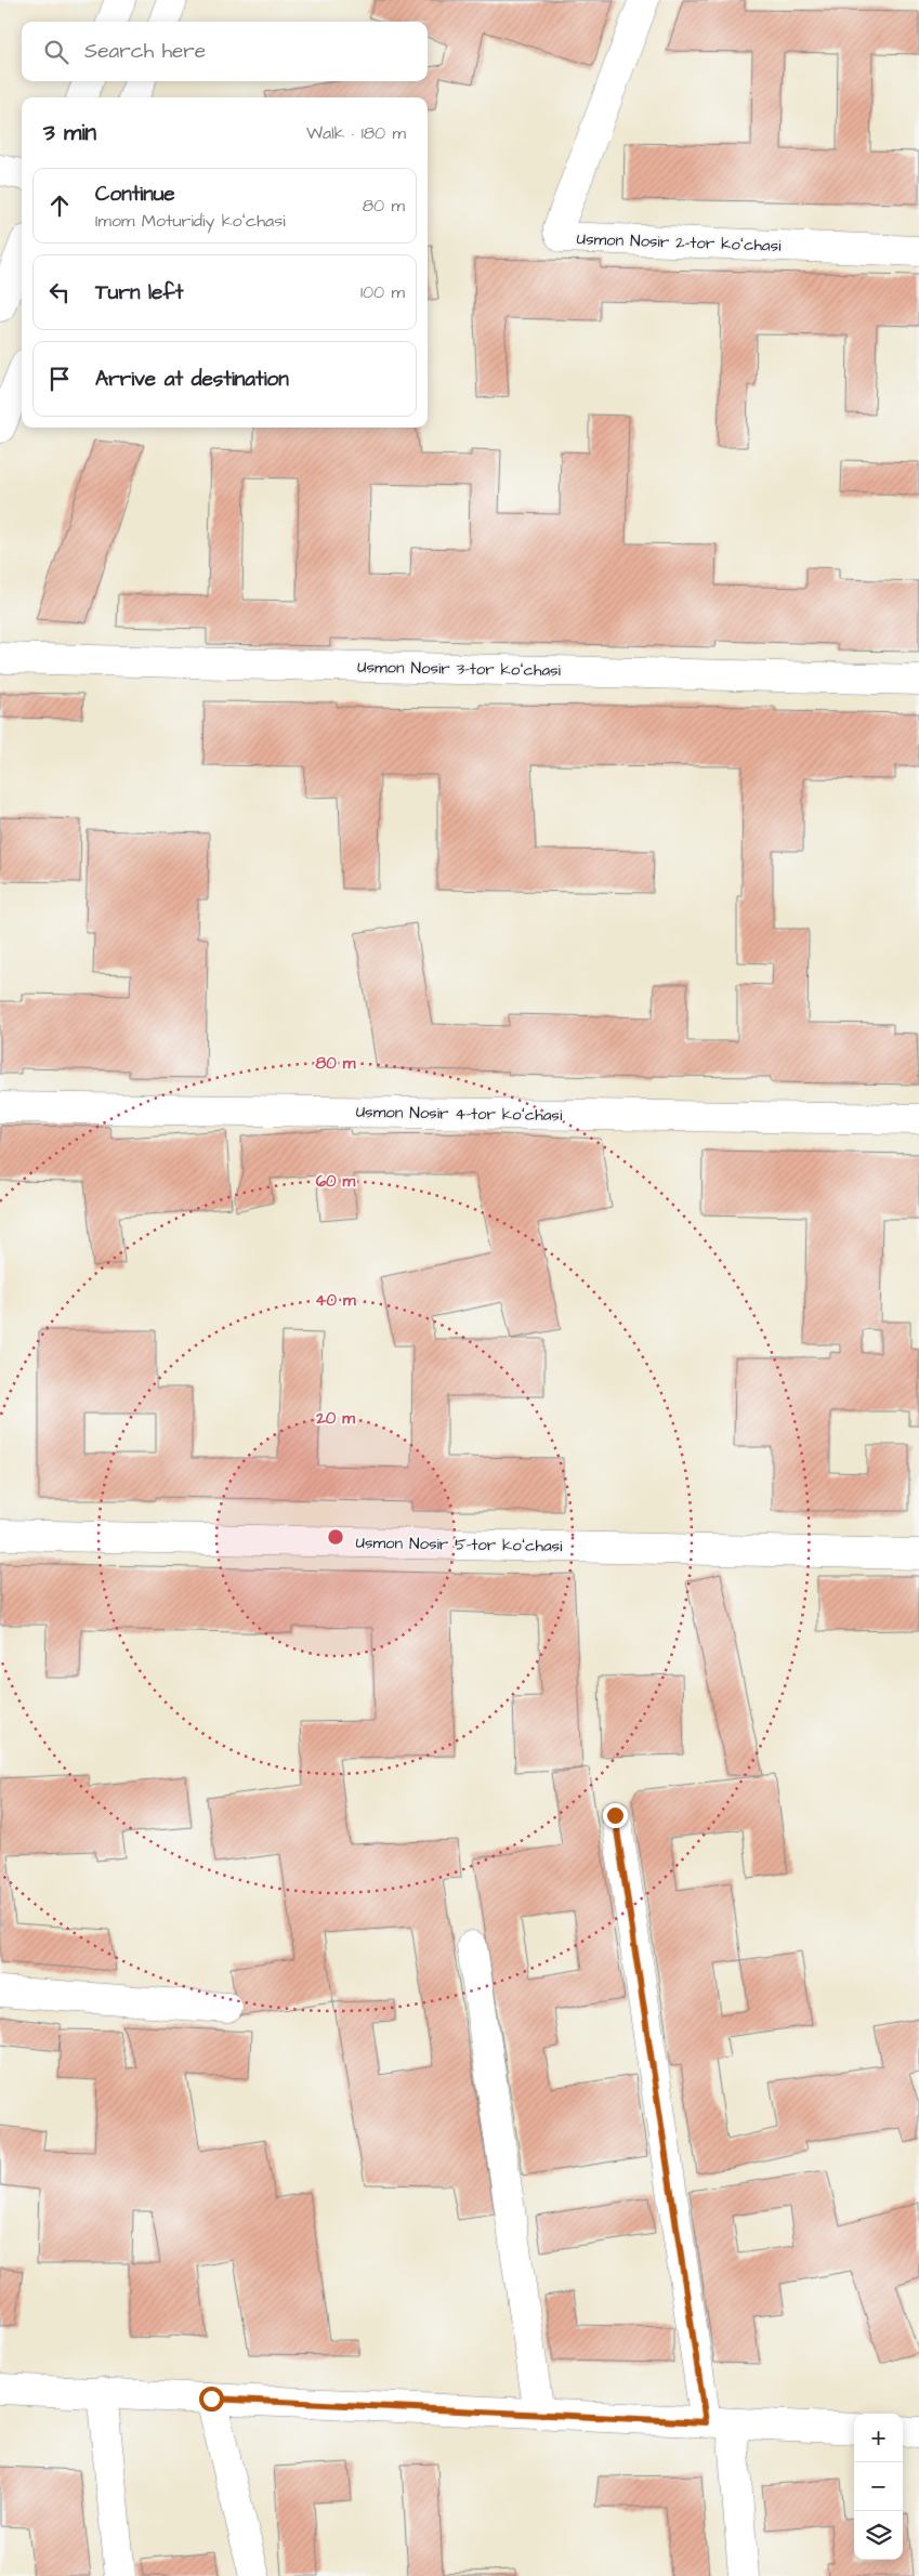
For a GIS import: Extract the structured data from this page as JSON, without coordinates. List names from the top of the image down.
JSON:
{
  "streets": {
    "street": [
      "Usmon Nosir 2-tor koʻchasi",
      "Usmon Nosir 3-tor koʻchasi",
      "Usmon Nosir 4-tor koʻchasi",
      "Usmon Nosir 5-tor koʻchasi"
    ]
  },
  "page": {
    "search": "Search here",
    "heading": ["3 min", "Walk · 180 m"],
    "list": [
      ["Continue", "Imom Moturidiy koʻchasi", "80 m"],
      ["Turn left", "100 m"],
      "Arrive at destination"
    ],
    "map_buttons": ["+", "−"]
  },
  "rings": [
    "80 m",
    "60 m",
    "40 m",
    "20 m"
  ]
}
